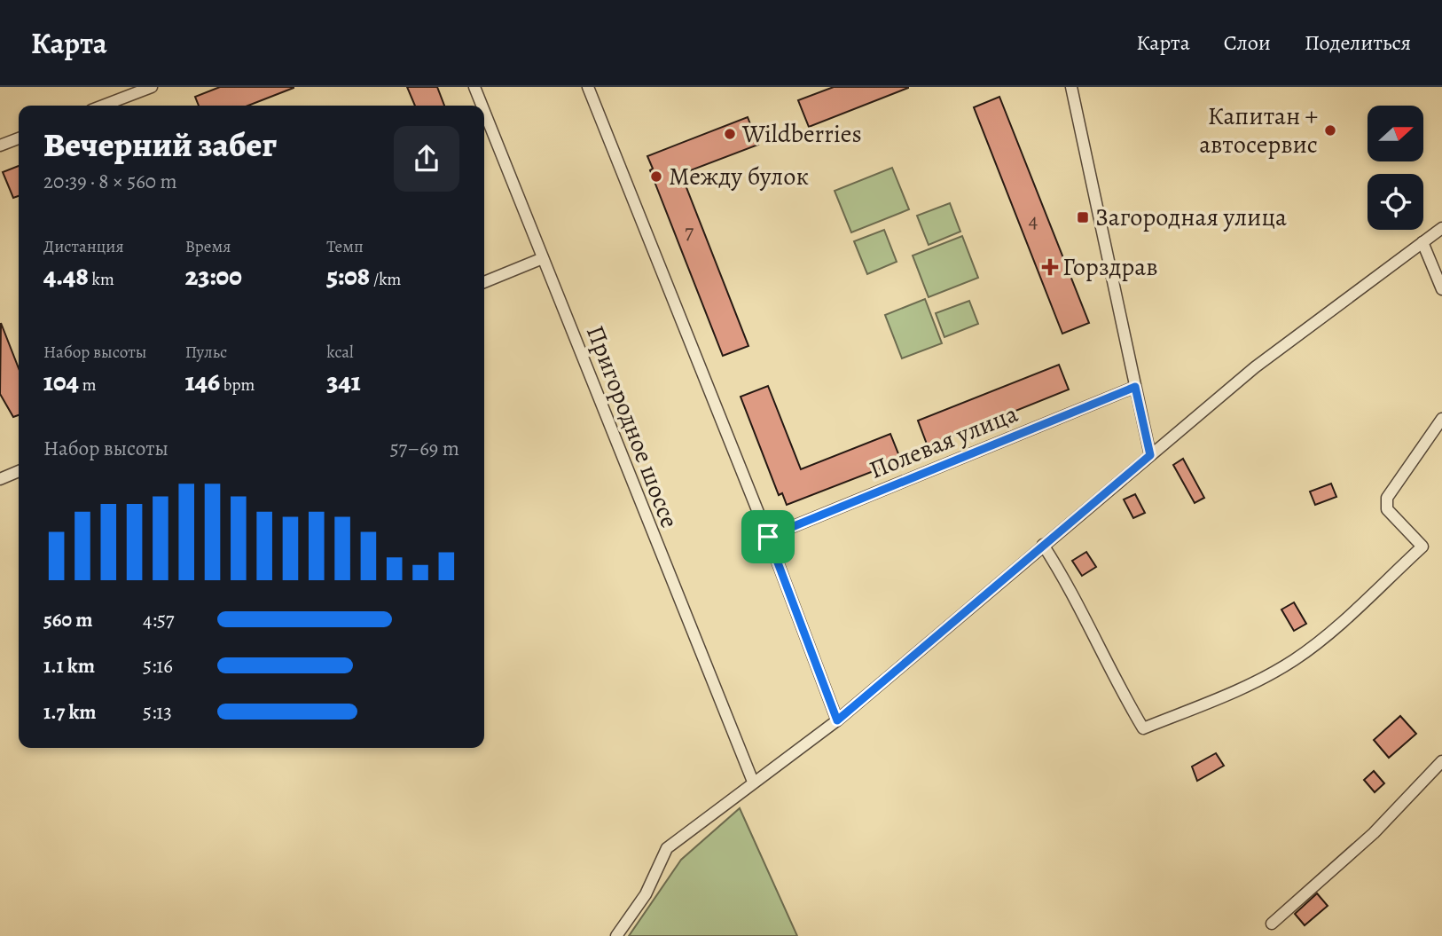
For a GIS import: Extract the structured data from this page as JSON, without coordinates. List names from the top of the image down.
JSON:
{
  "streets": {
    "street": ["Пригородное шоссе", "Полевая улица"]
  },
  "places": {
    "other": ["Капитан + автосервис", "Wildberries", "Между булок"],
    "transit": ["Загородная улица"],
    "health": ["Горздрав"]
  },
  "house_numbers": ["4", "7"],
  "north": "right",
  "page": {
    "header": "Карта",
    "nav": ["Карта", "Слои", "Поделиться"],
    "heading": ["Вечерний забег", "20:39 · 8 × 560 m"],
    "stats": [
      ["Дистанция", "4.48 km"],
      ["Время", "23:00"],
      ["Темп", "5:08 /km"],
      ["Набор высоты", "104 m"],
      ["Пульс", "146 bpm"],
      ["kcal", "341"]
    ],
    "chart": ["Набор высоты", "57–69 m"],
    "list": [
      {
        "name": "560 m",
        "note": "4:57"
      },
      {
        "name": "1.1 km",
        "note": "5:16"
      },
      {
        "name": "1.7 km",
        "note": "5:13"
      }
    ]
  }
}
